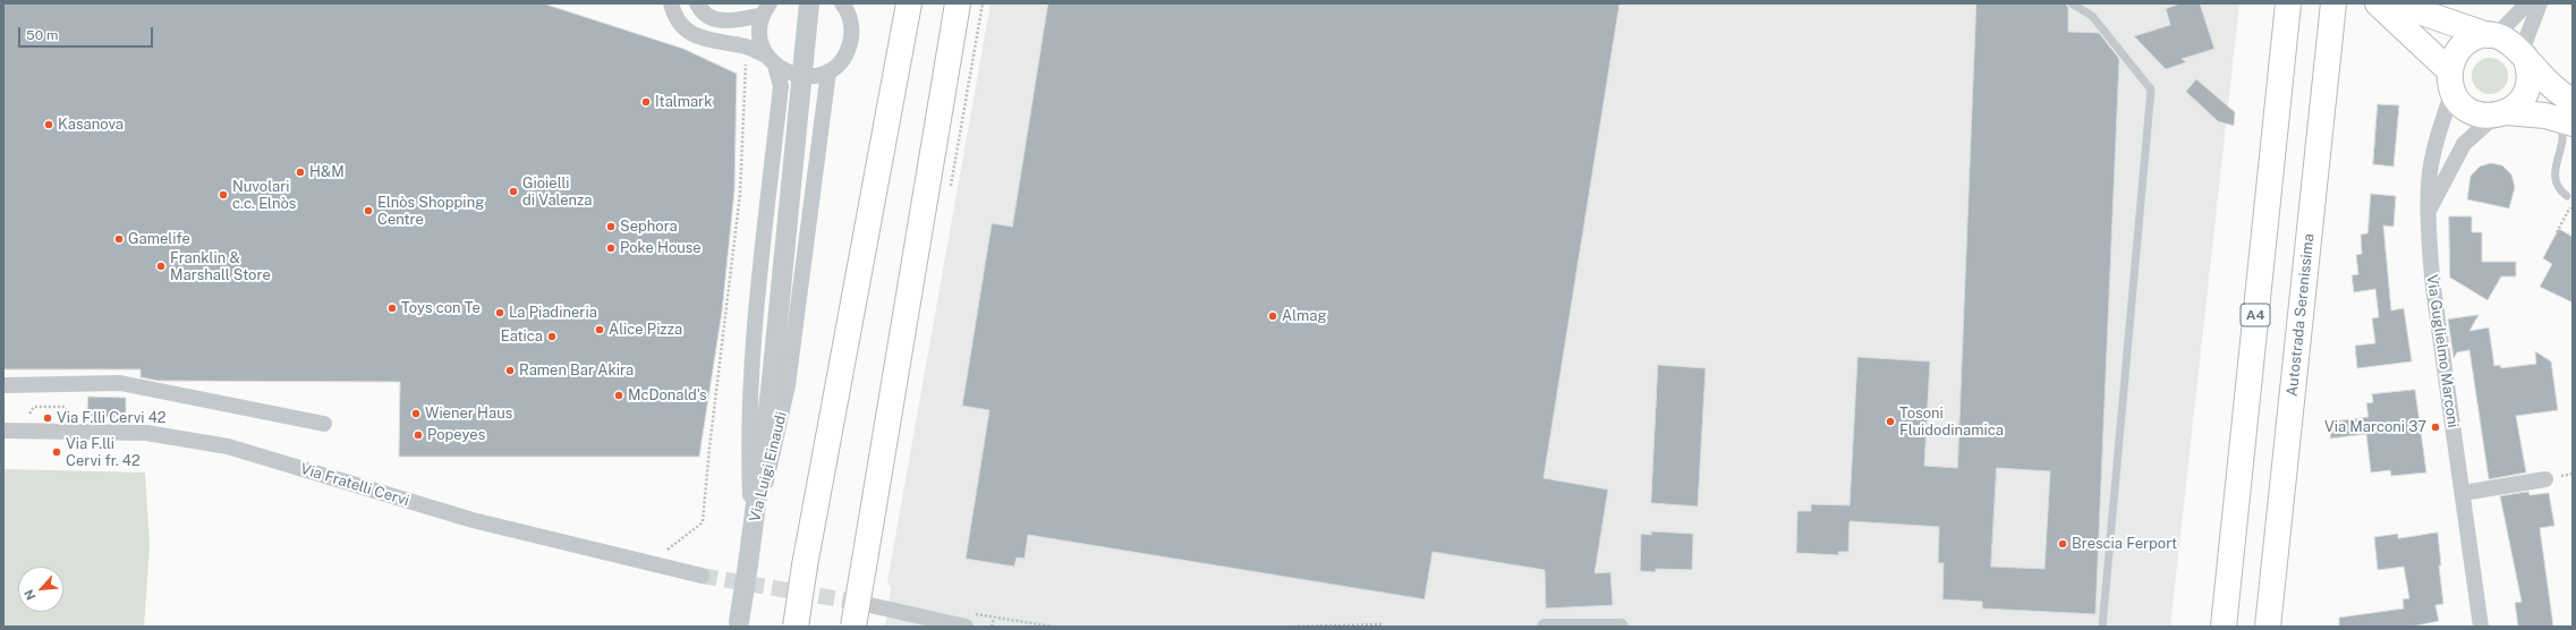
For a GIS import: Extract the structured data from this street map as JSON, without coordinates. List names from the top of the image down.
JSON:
{
  "streets": {
    "main road": ["A4", "Autostrada Serenissima"],
    "street": ["Via Guglielmo Marconi", "Via Luigi Einaudi", "Via Fratelli Cervi"]
  },
  "places": [
    "Italmark",
    "Kasanova",
    "H&M",
    "Gioielli di Valenza",
    "Nuvolari c.c. Elnòs",
    "Elnòs Shopping Centre",
    "Sephora",
    "Gamelife",
    "Poke House",
    "Franklin & Marshall Store",
    "Toys con Te",
    "La Piadineria",
    "Almag",
    "Alice Pizza",
    "Eatica",
    "Ramen Bar Akira",
    "McDonald's",
    "Wiener Haus",
    "Via F.lli Cervi 42",
    "Tosoni Fluidodinamica",
    "Via Marconi 37",
    "Popeyes",
    "Via F.lli Cervi fr. 42",
    "Brescia Ferport"
  ],
  "scale_bar": "50 m",
  "north": "bottom left"
}
